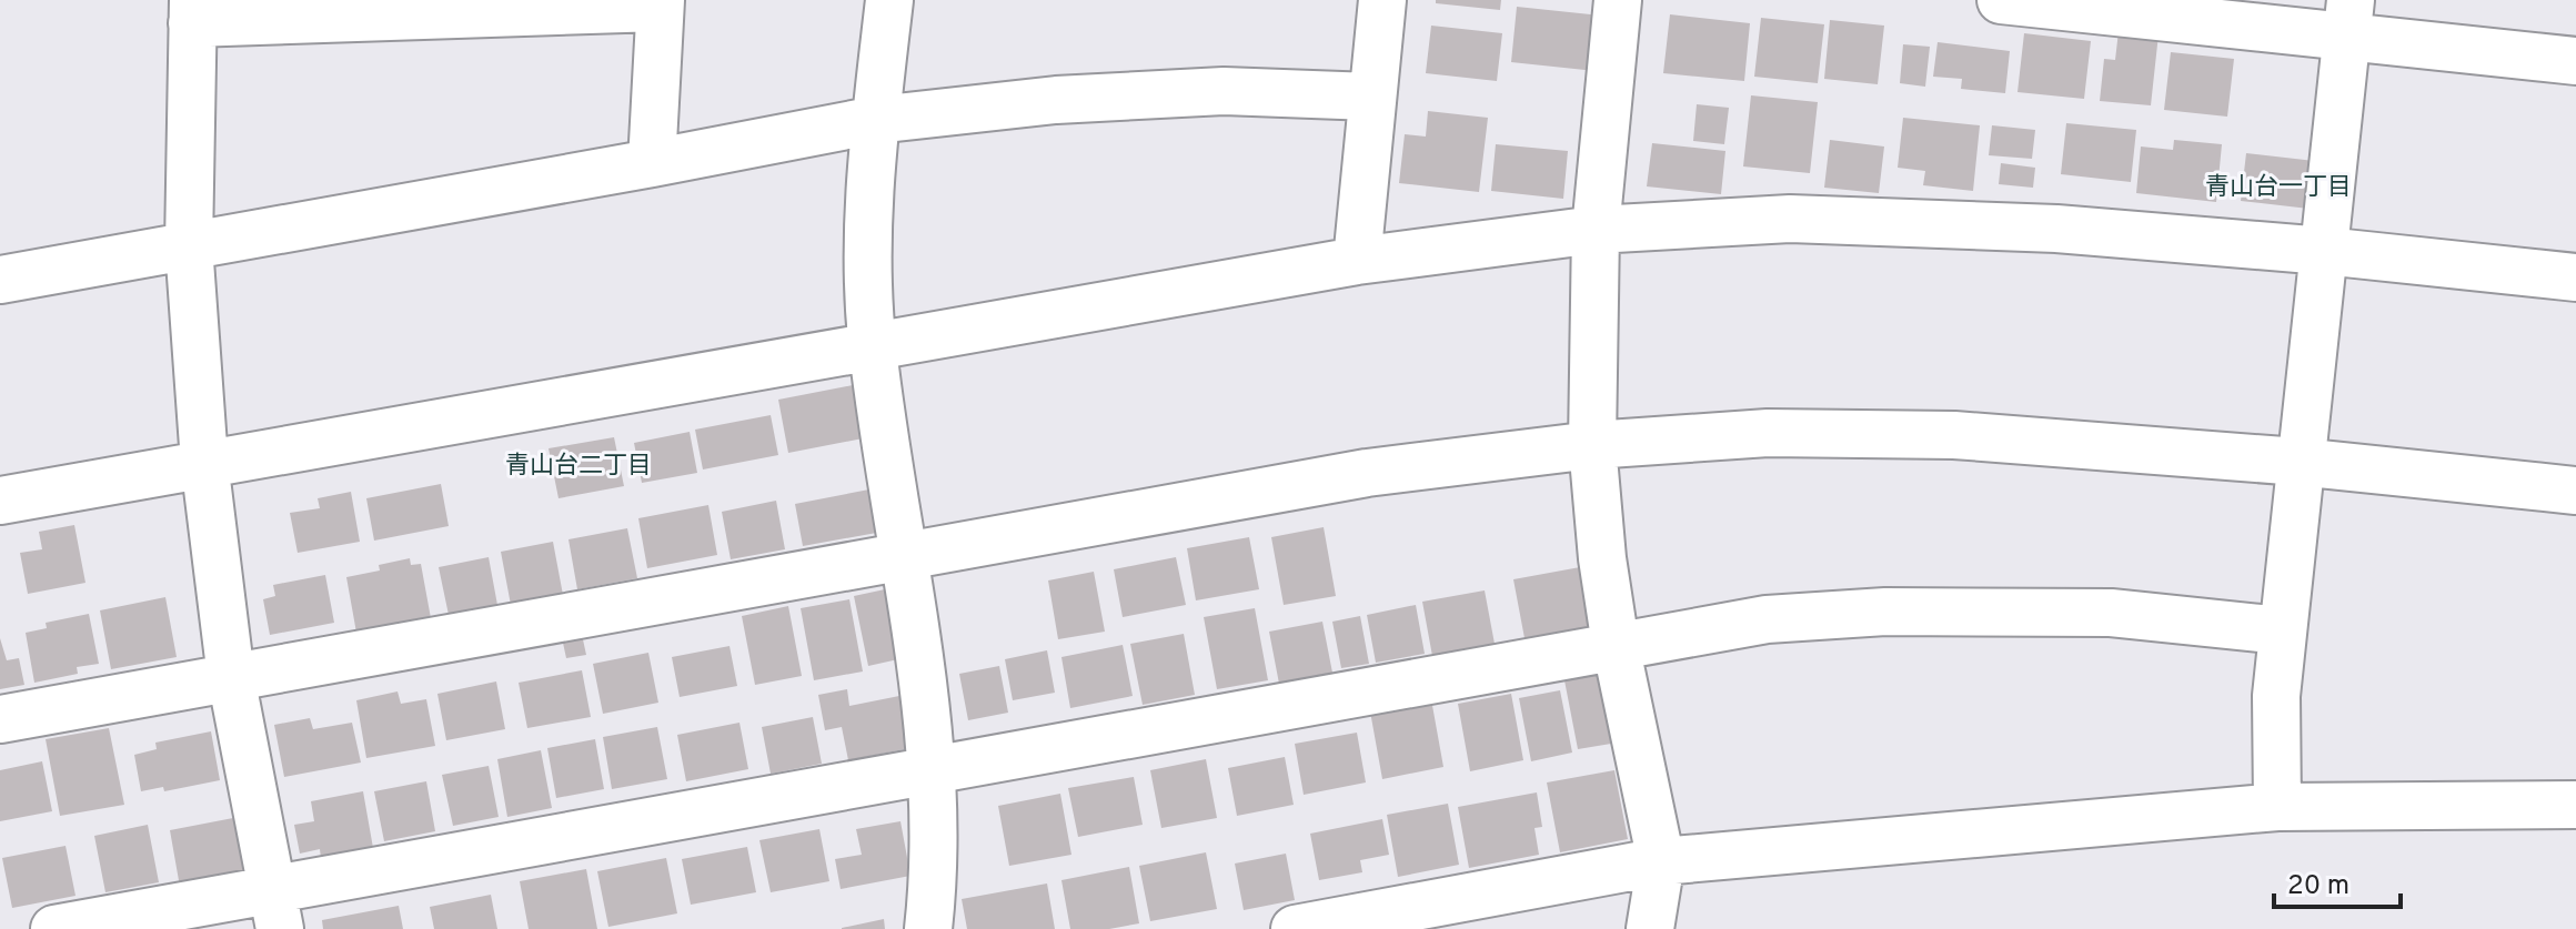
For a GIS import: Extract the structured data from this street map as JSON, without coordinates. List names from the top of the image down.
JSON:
{
  "districts": ["青山台一丁目", "青山台二丁目"],
  "scale_bar": "20 m"
}
